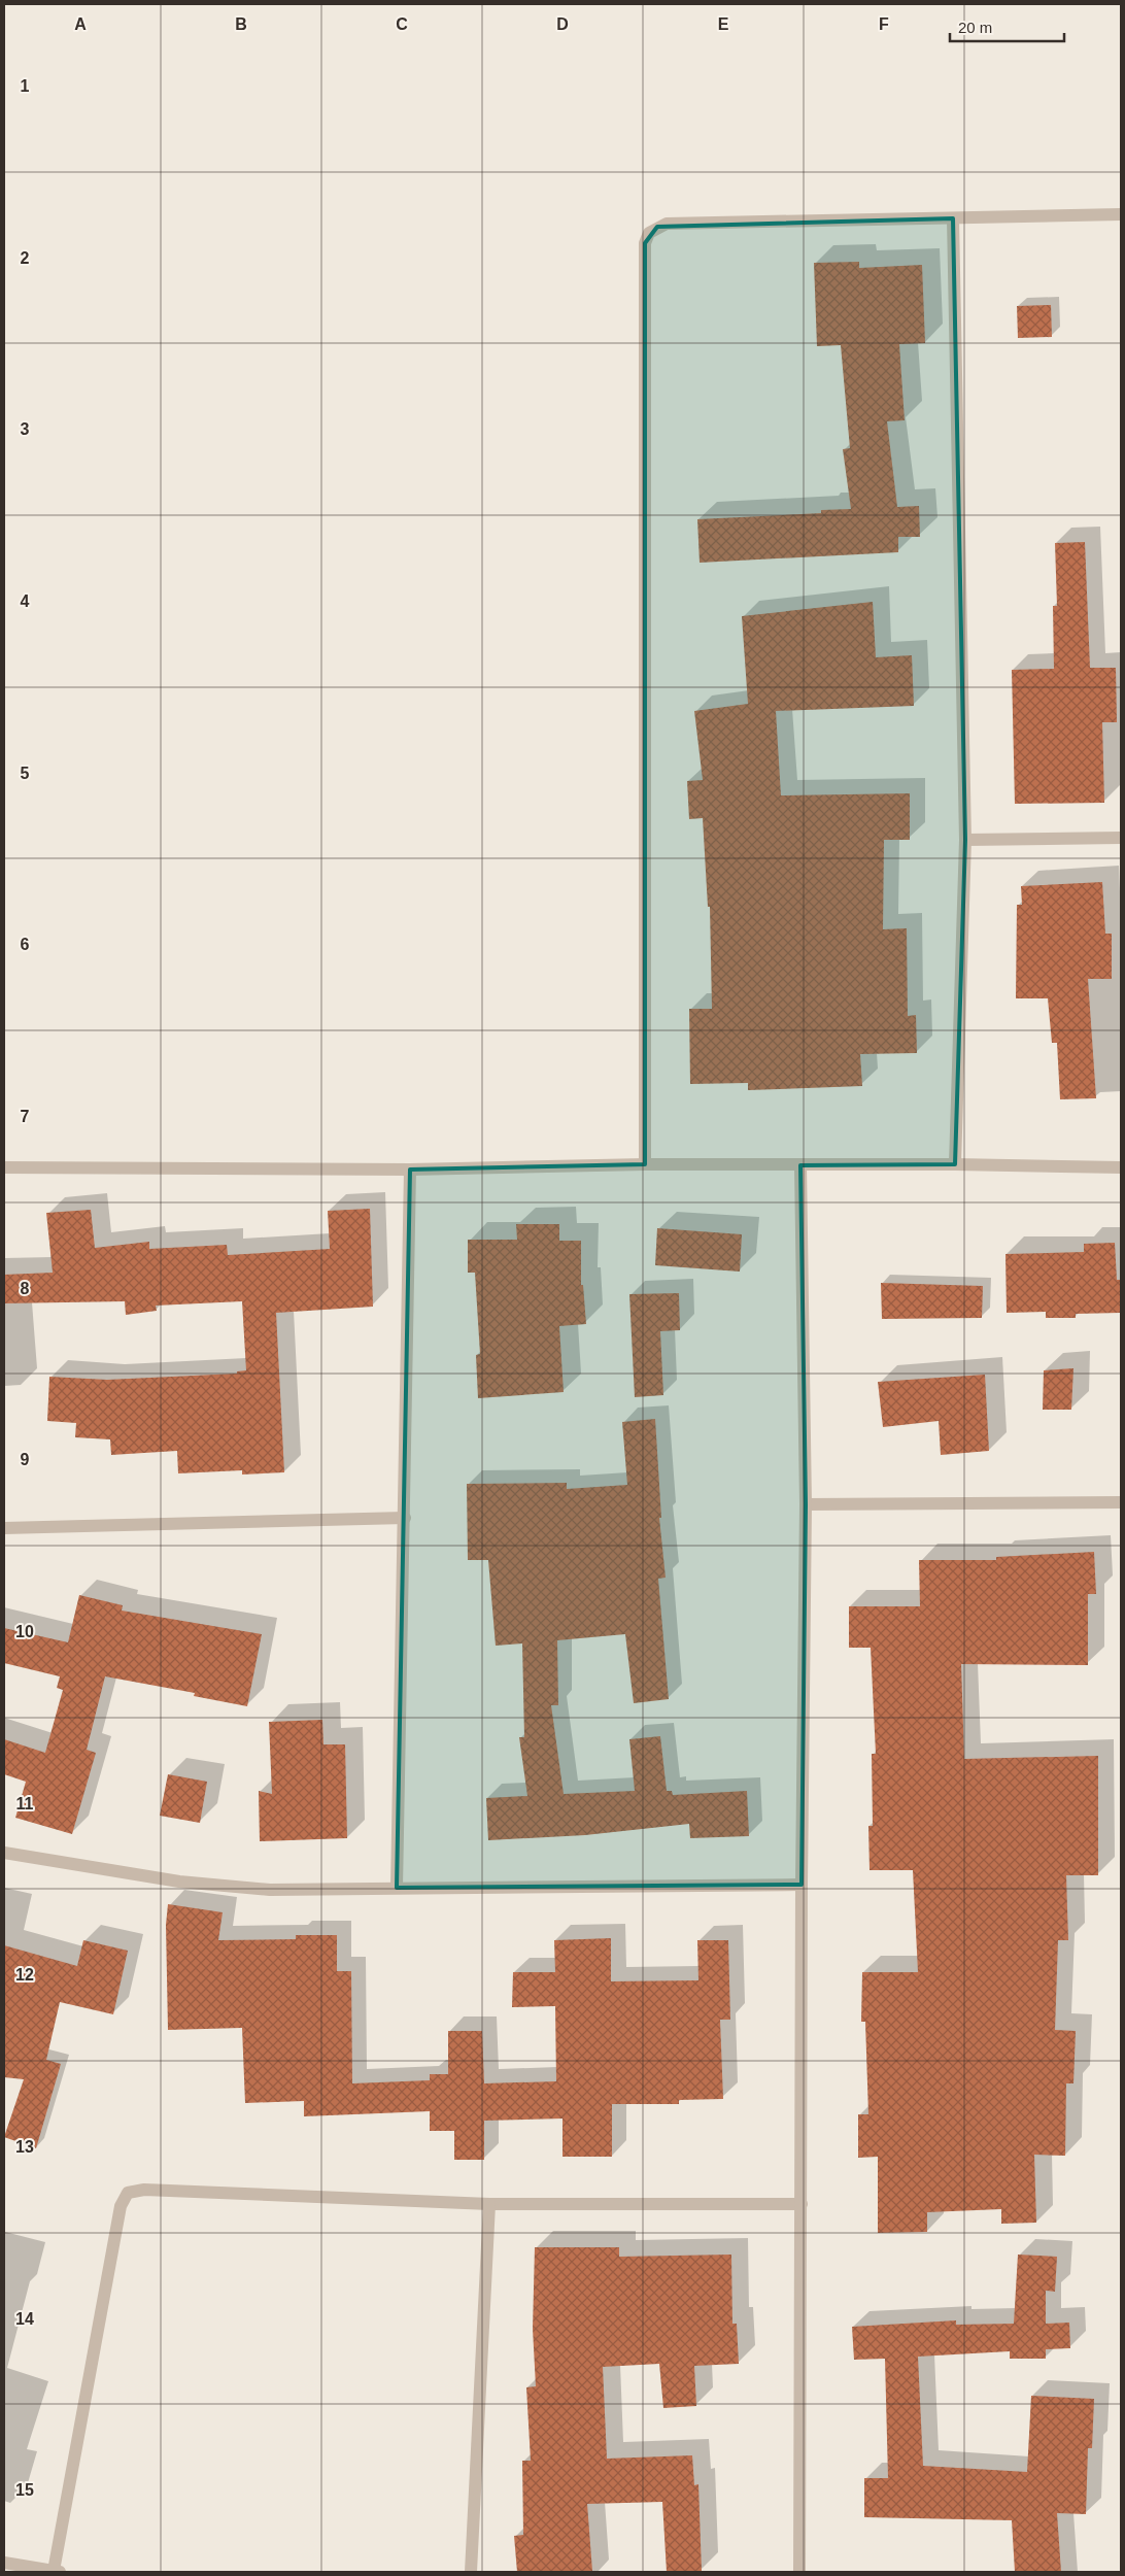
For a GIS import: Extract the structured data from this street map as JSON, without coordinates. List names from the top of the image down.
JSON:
{
  "scale_bar": "20 m",
  "grid": {
    "columns": [
      "A",
      "B",
      "C",
      "D",
      "E",
      "F"
    ],
    "rows": [
      "1",
      "2",
      "3",
      "4",
      "5",
      "6",
      "7",
      "8",
      "9",
      "10",
      "11",
      "12",
      "13",
      "14",
      "15"
    ]
  }
}
